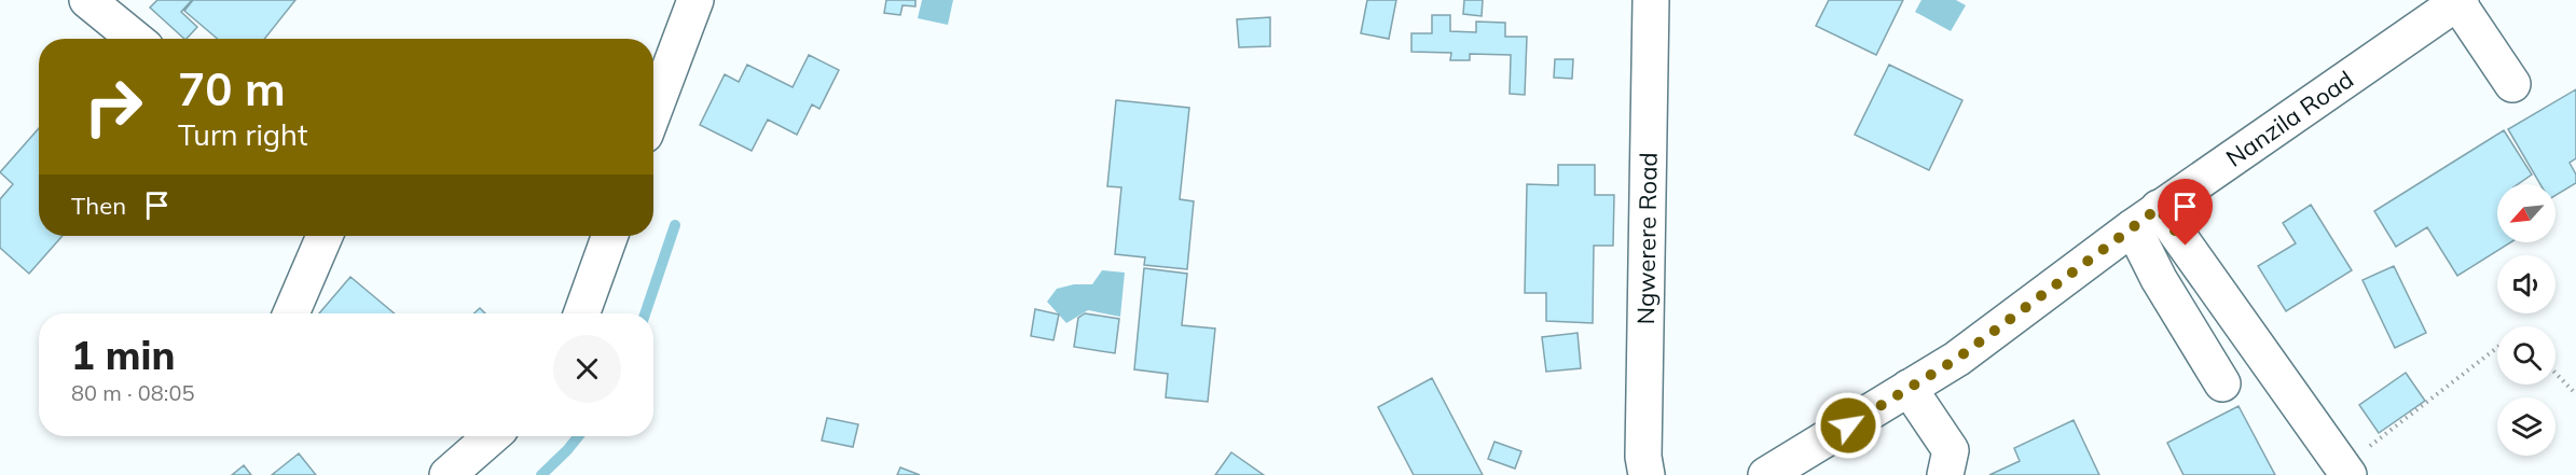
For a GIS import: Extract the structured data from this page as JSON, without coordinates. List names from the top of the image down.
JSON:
{
  "streets": {
    "street": ["Nanzila Road", "Ngwerere Road"]
  },
  "north": "bottom left",
  "page": {
    "turn": ["70 m", "Turn right"],
    "then": "Then",
    "heading": ["1 min", "80 m · 08:05"]
  }
}
